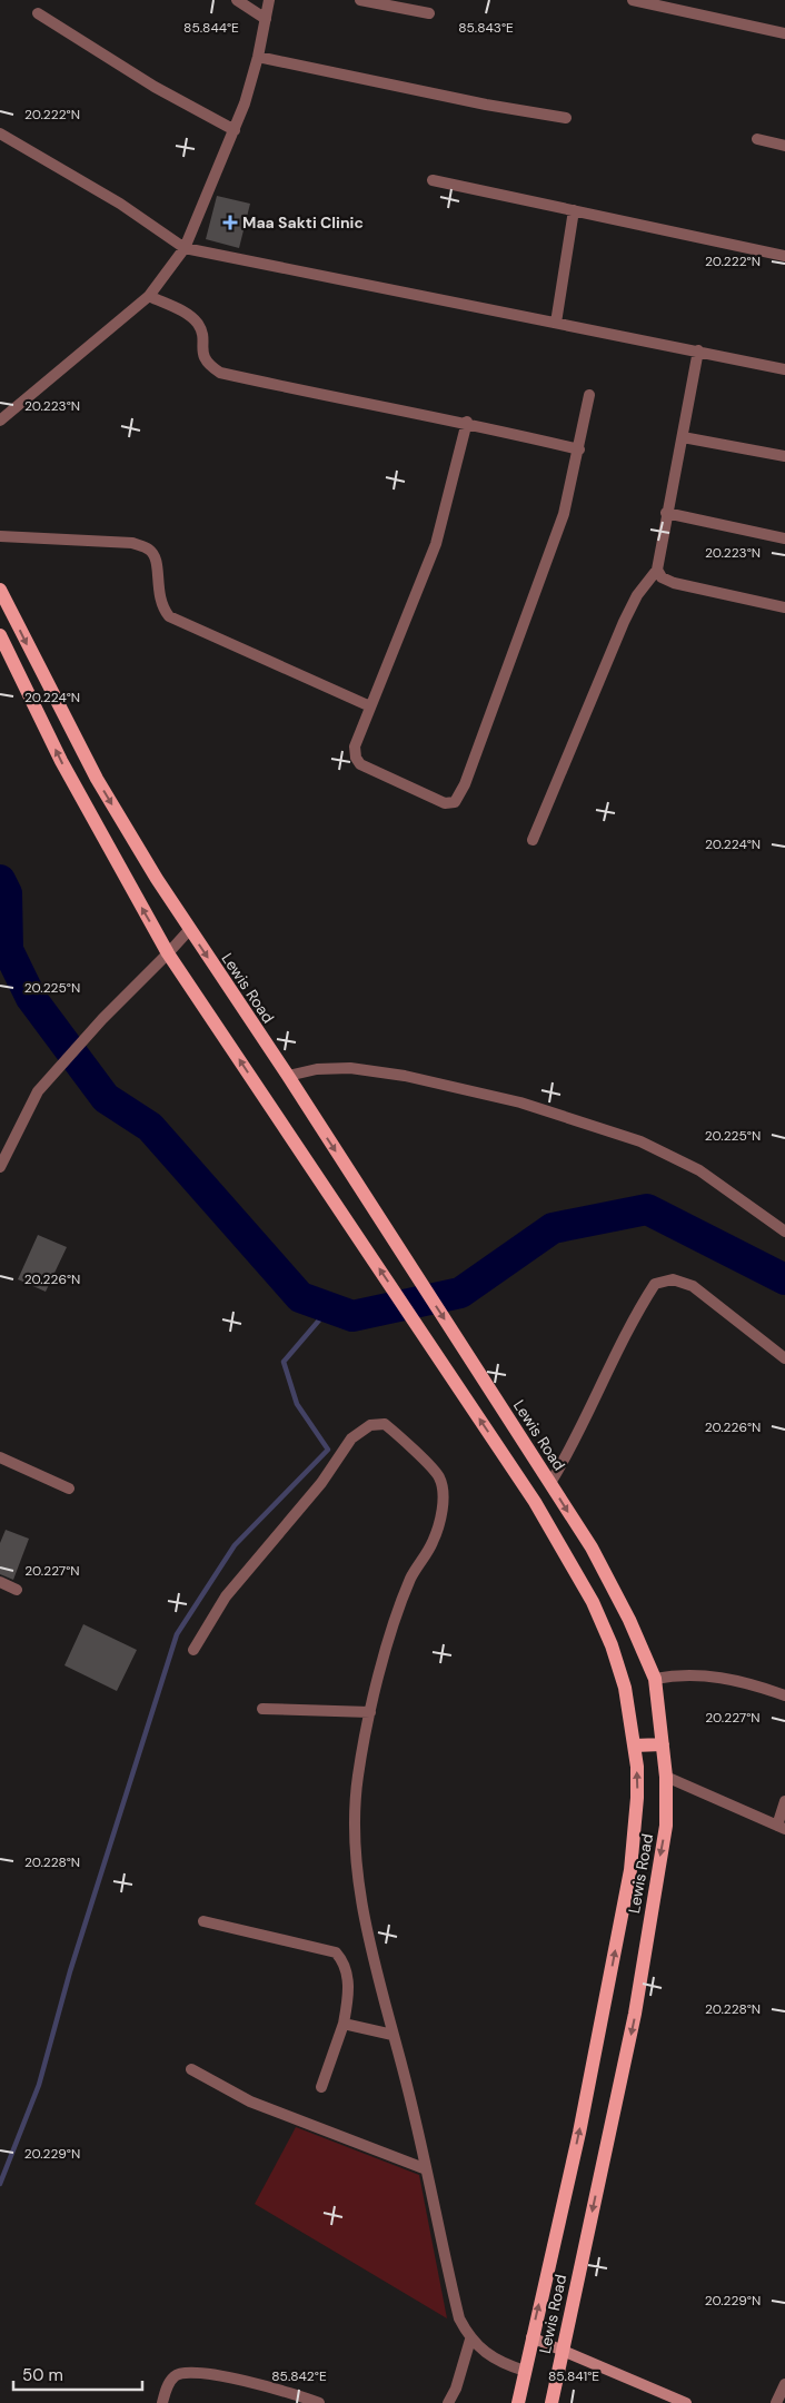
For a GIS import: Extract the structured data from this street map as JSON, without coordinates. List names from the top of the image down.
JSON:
{
  "streets": {
    "main road": ["Lewis Road"]
  },
  "places": {
    "health": ["Maa Sakti Clinic"]
  },
  "scale_bar": "50 m",
  "coordinates": [
    "85.844°E",
    "85.843°E",
    "20.222°N",
    "20.223°N",
    "20.224°N",
    "20.225°N",
    "20.226°N",
    "20.227°N",
    "20.228°N",
    "20.229°N",
    "85.842°E",
    "85.841°E"
  ]
}
